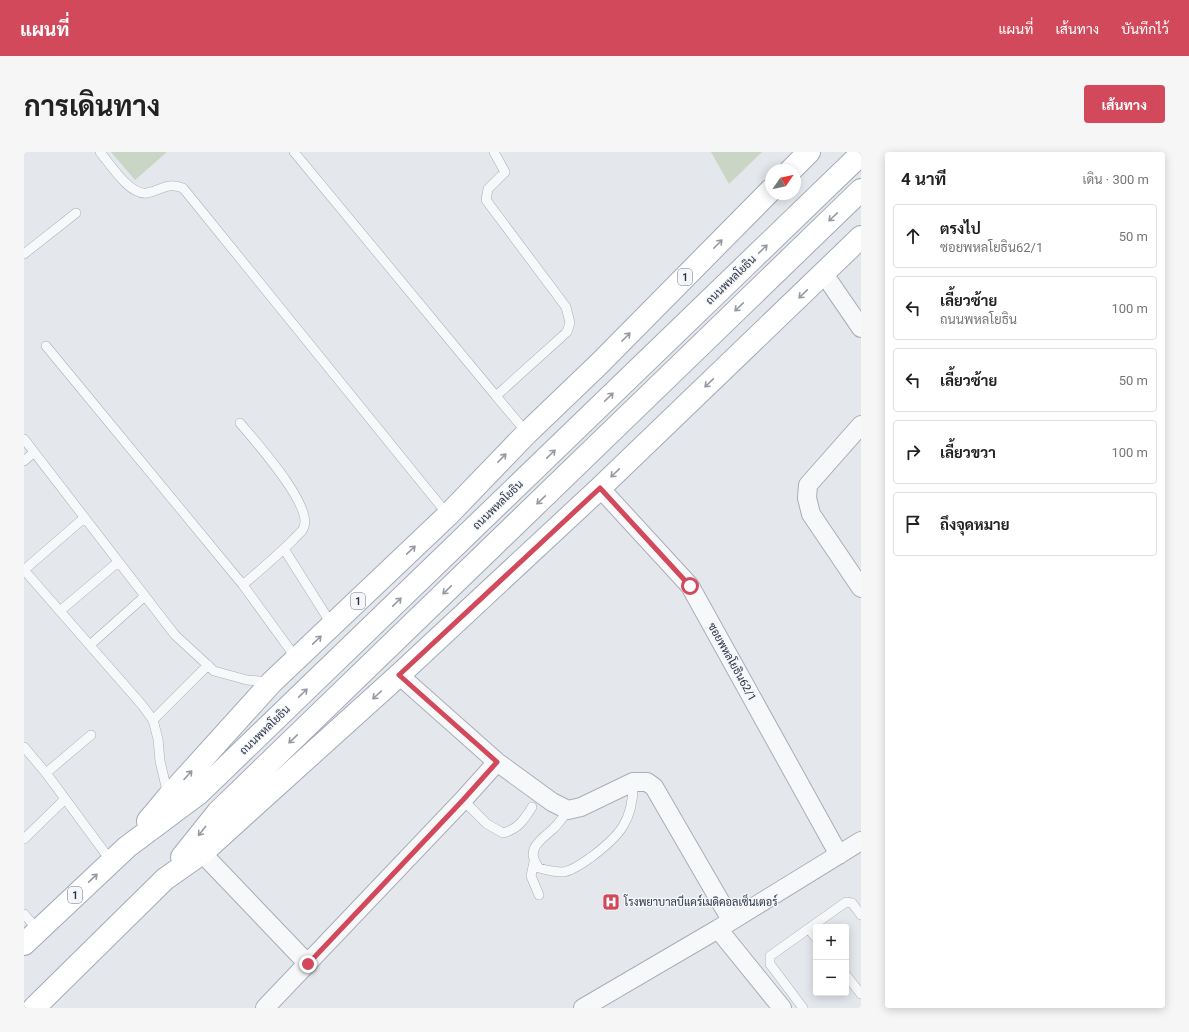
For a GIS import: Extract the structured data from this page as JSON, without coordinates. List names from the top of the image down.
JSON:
{
  "streets": {
    "main road": ["1", "ถนนพหลโยธิน"],
    "street": ["ซอยพหลโยธิน62/1"]
  },
  "places": {
    "hospital": ["โรงพยาบาลบีแคร์เมดิคอลเซ็นเตอร์"]
  },
  "north": "top right",
  "page": {
    "header": "แผนที่",
    "nav": ["แผนที่", "เส้นทาง", "บันทึกไว้"],
    "buttons": "เส้นทาง",
    "title": "การเดินทาง",
    "heading": ["4 นาที", "เดิน · 300 m"],
    "list": [
      ["ตรงไป", "ซอยพหลโยธิน62/1", "50 m"],
      ["เลี้ยวซ้าย", "ถนนพหลโยธิน", "100 m"],
      ["เลี้ยวซ้าย", "50 m"],
      ["เลี้ยวขวา", "100 m"],
      "ถึงจุดหมาย"
    ],
    "map_buttons": ["+", "−"]
  }
}
